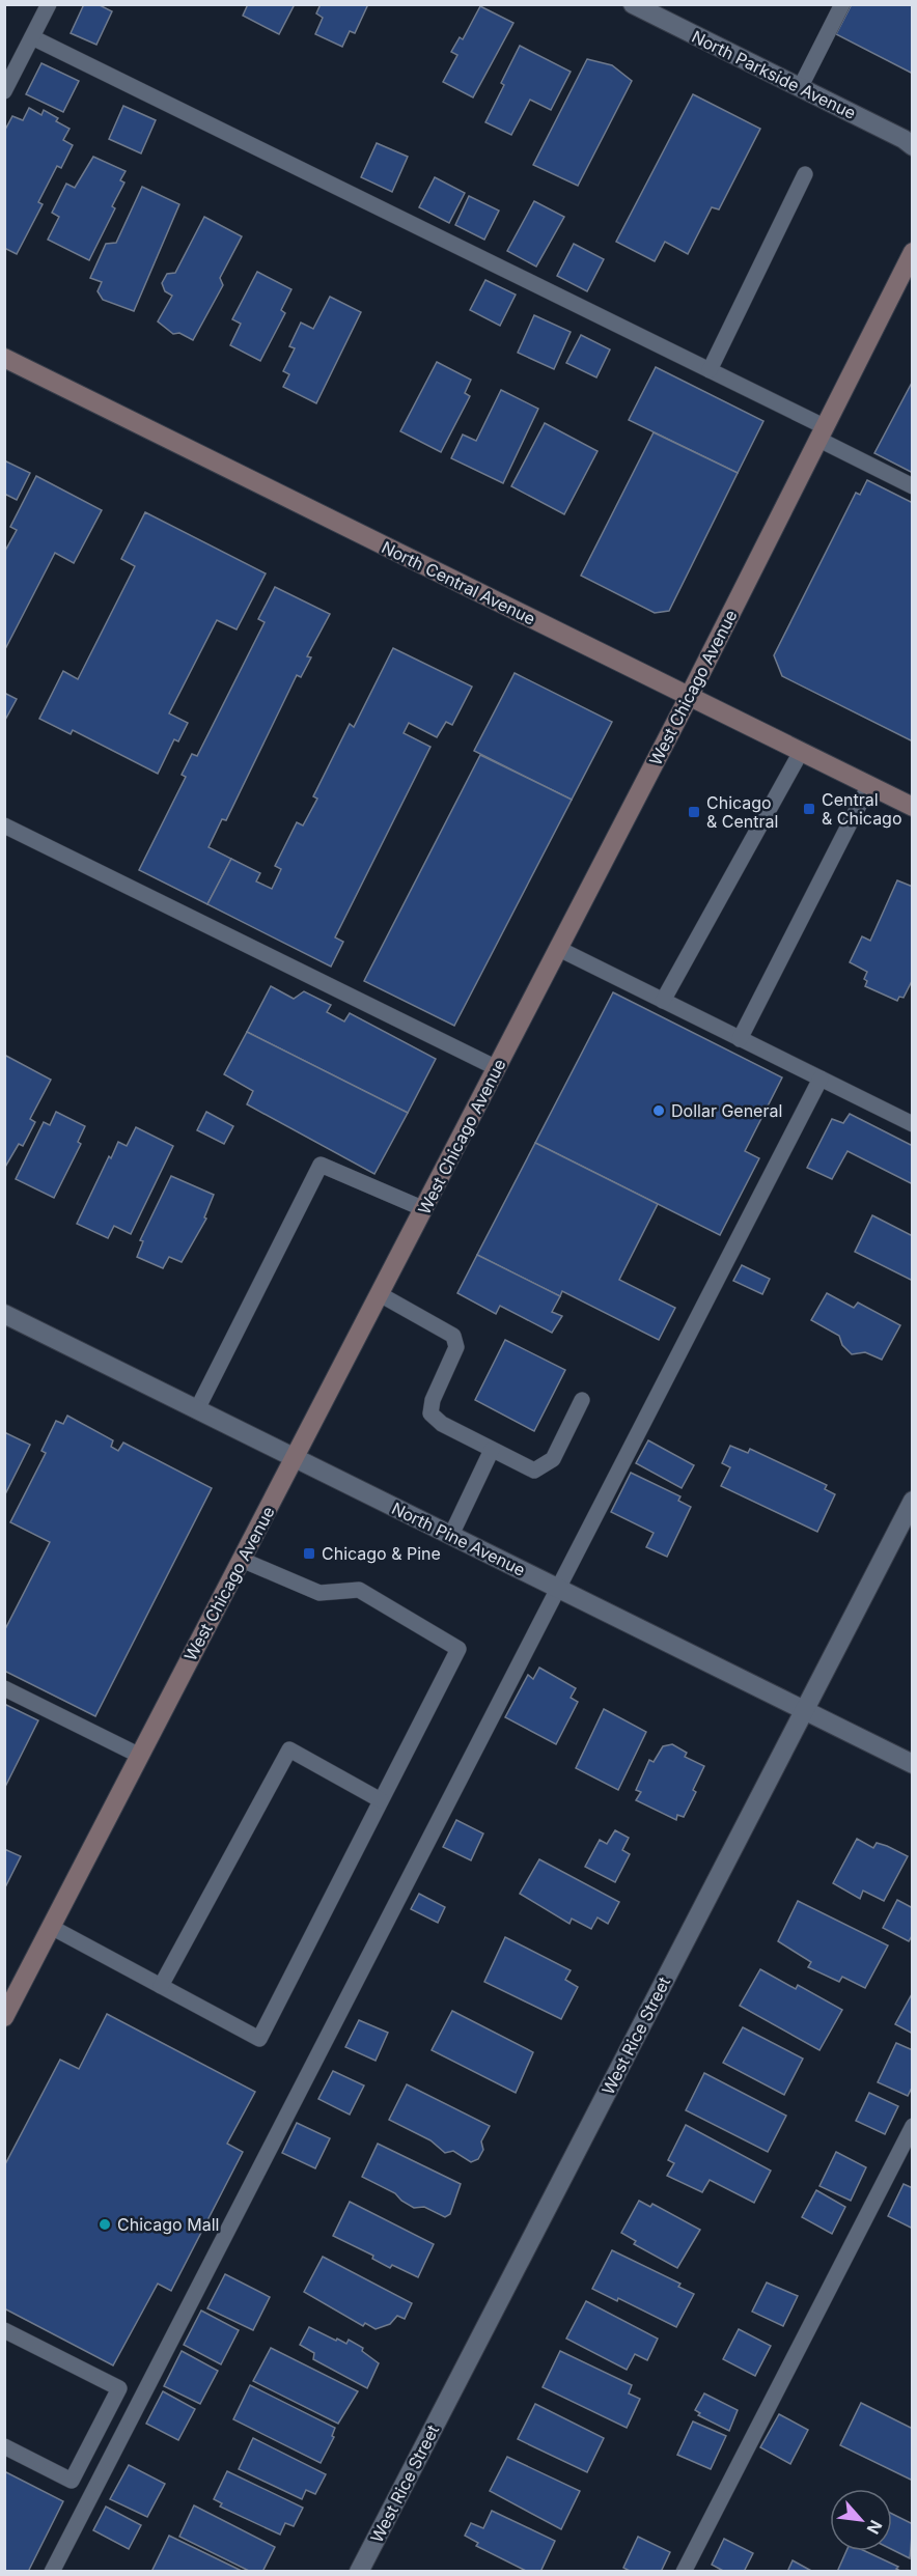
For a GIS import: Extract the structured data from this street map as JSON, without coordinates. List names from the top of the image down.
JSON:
{
  "streets": {
    "main road": ["North Central Avenue", "West Chicago Avenue"],
    "street": ["North Parkside Avenue", "North Pine Avenue", "West Rice Street"]
  },
  "crossings": [
    ["North Central Avenue", "West Chicago Avenue"],
    ["West Chicago Avenue", "North Pine Avenue"],
    ["North Pine Avenue", "West Rice Street"]
  ],
  "places": {
    "transit": ["Central & Chicago", "Chicago & Central", "Chicago & Pine"],
    "other": ["Dollar General", "Chicago Mall"]
  },
  "north": "bottom right"
}
